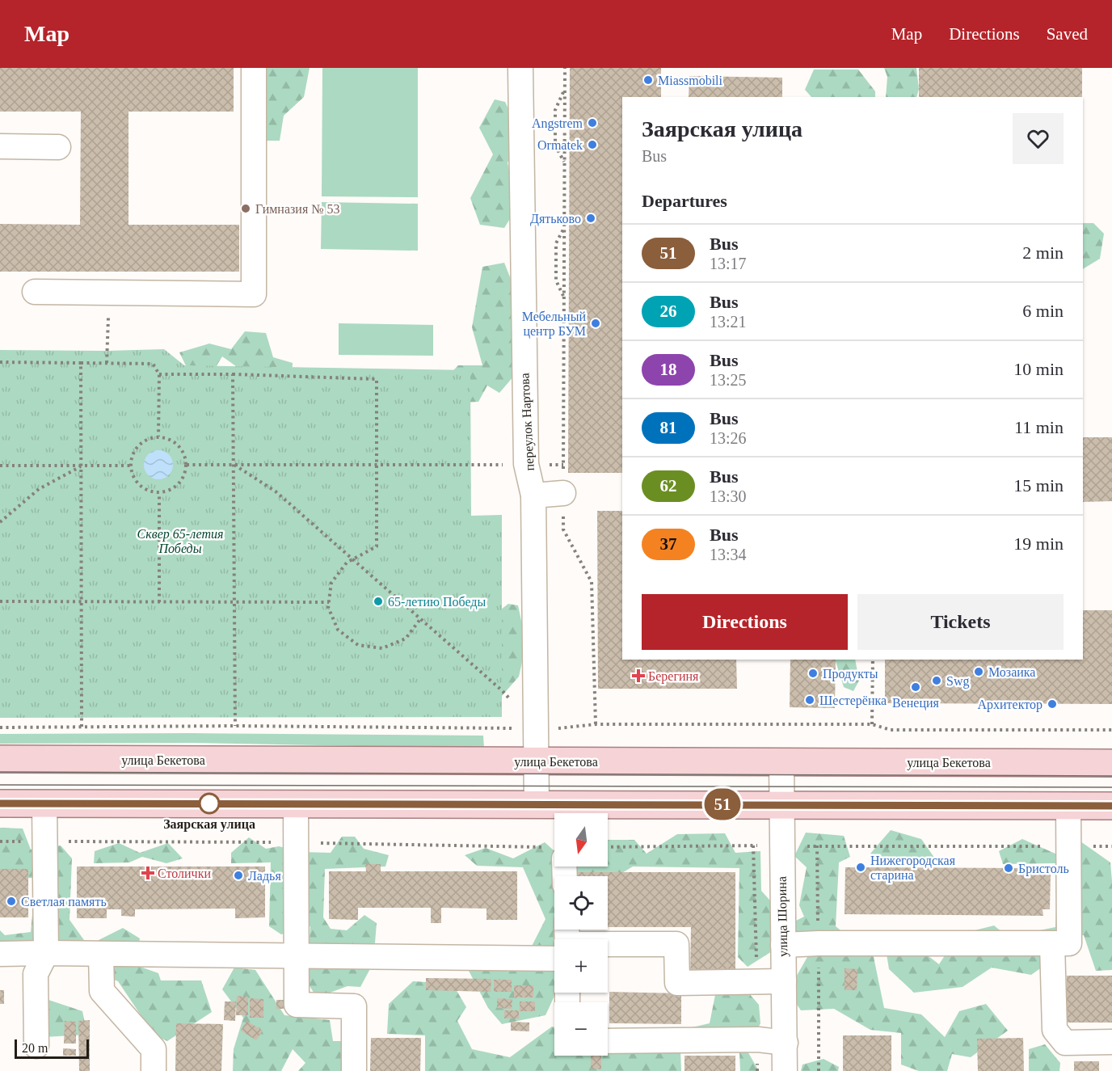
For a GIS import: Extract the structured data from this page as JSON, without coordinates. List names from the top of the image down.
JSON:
{
  "streets": {
    "main road": ["улица Бекетова"],
    "street": ["переулок Нартова", "улица Шорина"]
  },
  "crossings": [
    ["переулок Нартова", "улица Бекетова"],
    ["улица Бекетова", "улица Шорина"]
  ],
  "parks": ["Сквер 65-летия Победы"],
  "places": {
    "other": [
      "Miassmobili",
      "Angstrem",
      "Ormatek",
      "Гимназия № 53",
      "Дятьково",
      "Мебельный центр БУМ",
      "65-летию Победы",
      "Мозаика",
      "Продукты",
      "Swg",
      "Венеция",
      "Шестерёнка",
      "Архитектор",
      "Заярская улица",
      "Нижегородская старина",
      "Бристоль",
      "Ладья",
      "Светлая память"
    ],
    "health": ["Берегиня", "Столички"]
  },
  "lines": ["bus line 51"],
  "scale_bar": "20 m",
  "north": "bottom",
  "page": {
    "header": "Map",
    "nav": ["Map", "Directions", "Saved"],
    "on_map": "51",
    "heading": [
      ["Заярская улица", "Bus"],
      "Departures"
    ],
    "list": [
      {
        "mark": "51",
        "name": "Bus",
        "note": "13:17",
        "value": "2 min"
      },
      {
        "mark": "26",
        "name": "Bus",
        "note": "13:21",
        "value": "6 min"
      },
      {
        "mark": "18",
        "name": "Bus",
        "note": "13:25",
        "value": "10 min"
      },
      {
        "mark": "81",
        "name": "Bus",
        "note": "13:26",
        "value": "11 min"
      },
      {
        "mark": "62",
        "name": "Bus",
        "note": "13:30",
        "value": "15 min"
      },
      {
        "mark": "37",
        "name": "Bus",
        "note": "13:34",
        "value": "19 min"
      }
    ],
    "buttons": ["Directions", "Tickets"],
    "map_buttons": ["+", "−"],
    "scale": "20 m"
  }
}
